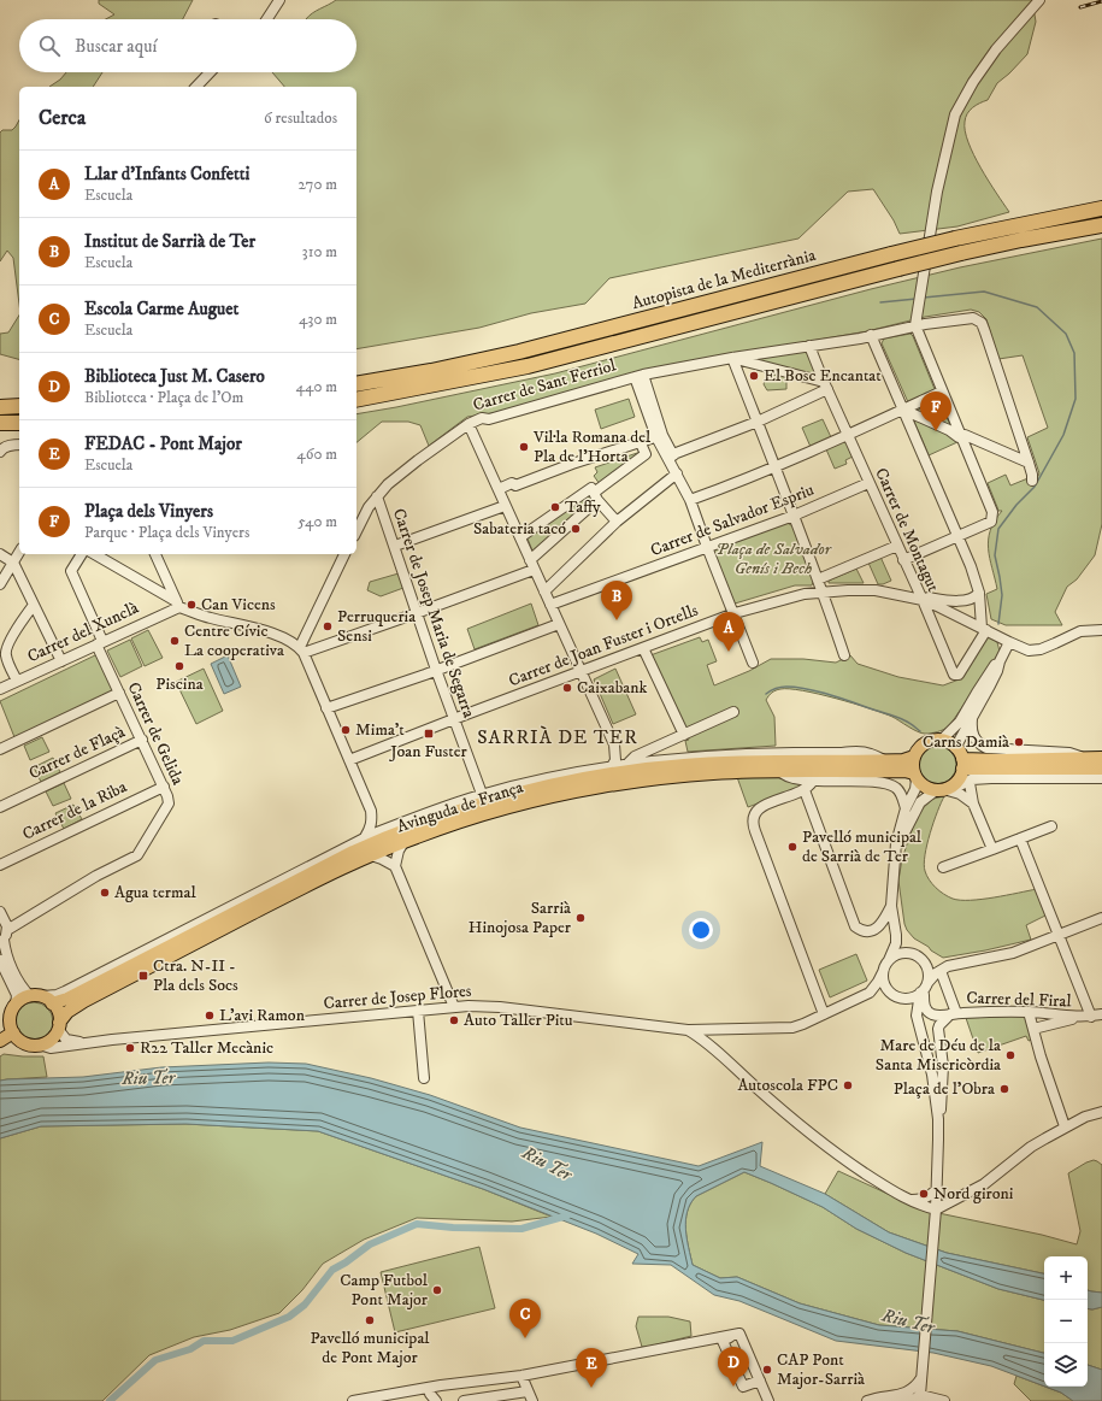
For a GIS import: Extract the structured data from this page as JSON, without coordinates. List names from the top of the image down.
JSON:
{
  "streets": {
    "highway": ["Autopista de la Mediterrània"],
    "main road": ["Avinguda de França"],
    "street": [
      "Carrer de Sant Ferriol",
      "Carrer de Salvador Espriu",
      "Carrer de Montagut",
      "Carrer de Josep Maria de Segarra",
      "Carrer del Xunclà",
      "Carrer de Joan Fuster i Ortells",
      "Carrer de Gelida",
      "Carrer de Flaçà",
      "Carrer de la Riba",
      "Carrer de Josep Flores",
      "Carrer del Firal"
    ]
  },
  "crossings": [
    ["Carrer de Sant Ferriol", "Carrer de Montagut"],
    ["Carrer de Sant Ferriol", "Carrer de Josep Maria de Segarra"],
    ["Carrer de Salvador Espriu", "Carrer de Montagut"],
    ["Carrer de Montagut", "Carrer de Joan Fuster i Ortells"],
    ["Carrer de Josep Maria de Segarra", "Carrer de Joan Fuster i Ortells"],
    ["Carrer de Josep Maria de Segarra", "Avinguda de França"],
    ["Carrer del Xunclà", "Carrer de Gelida"],
    ["Carrer de Gelida", "Carrer de Flaçà"],
    ["Carrer de Gelida", "Carrer de la Riba"],
    ["Avinguda de França", "Carrer de Josep Flores"]
  ],
  "districts": ["SARRIÀ DE TER"],
  "water": ["Riu Ter"],
  "parks": ["Plaça de Salvador Genís i Bech"],
  "places": {
    "other": [
      "El Bosc Encantat",
      "Vil·la Romana del Pla de l'Horta",
      "Taffy",
      "Sabateria tacó",
      "Can Vicens",
      "Perruqueria Sensi",
      "Centre Cívic La cooperativa",
      "Piscina",
      "Caixabank",
      "Mima't",
      "Carns Damià",
      "Pavelló municipal de Sarrià de Ter",
      "Agua termal",
      "Sarrià Hinojosa Paper",
      "L'avi Ramon",
      "Auto Taller Pitu",
      "R22 Taller Mecànic",
      "Mare de Déu de la Santa Misericòrdia",
      "Autoscola FPC",
      "Plaça de l'Obra",
      "Nord gironi",
      "Camp Futbol Pont Major",
      "Pavelló municipal de Pont Major",
      "CAP Pont Major-Sarrià"
    ],
    "transit": ["Joan Fuster", "Ctra. N-II - Pla dels Socs"]
  },
  "page": {
    "search": "Buscar aquí",
    "heading": ["Cerca", "6 resultados"],
    "list": [
      {
        "mark": "A",
        "name": "Llar d'Infants Confetti",
        "note": "Escuela",
        "value": "270 m"
      },
      {
        "mark": "B",
        "name": "Institut de Sarrià de Ter",
        "note": "Escuela",
        "value": "310 m"
      },
      {
        "mark": "C",
        "name": "Escola Carme Auguet",
        "note": "Escuela",
        "value": "430 m"
      },
      {
        "mark": "D",
        "name": "Biblioteca Just M. Casero",
        "note": "Biblioteca · Plaça de l'Om",
        "value": "440 m"
      },
      {
        "mark": "E",
        "name": "FEDAC - Pont Major",
        "note": "Escuela",
        "value": "460 m"
      },
      {
        "mark": "F",
        "name": "Plaça dels Vinyers",
        "note": "Parque · Plaça dels Vinyers",
        "value": "540 m"
      }
    ],
    "pins": [
      "F",
      "B",
      "A",
      "C",
      "D",
      "E"
    ],
    "map_buttons": ["+", "−"]
  }
}
